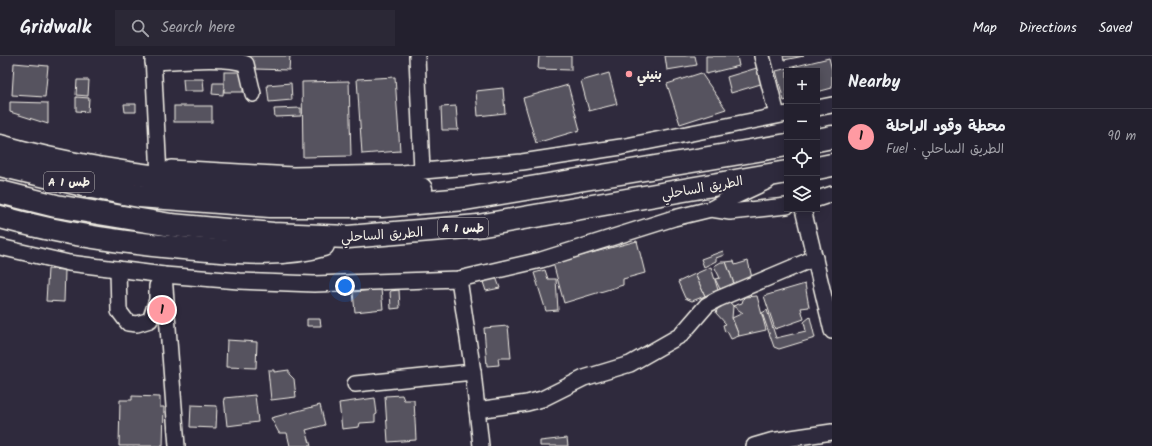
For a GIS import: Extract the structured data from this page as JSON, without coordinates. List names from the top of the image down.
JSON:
{
  "streets": {
    "highway": ["A 1 طس", "الطريق الساحلي"]
  },
  "places": ["بنيني"],
  "page": {
    "header": "Gridwalk",
    "search": "Search here",
    "nav": ["Map", "Directions", "Saved"],
    "heading": "Nearby",
    "map_buttons": ["+", "−"],
    "list": [
      {
        "mark": "1",
        "name": "محطة وقود الراحلة",
        "note": "Fuel · الطريق الساحلي",
        "value": "90 m"
      }
    ],
    "pins": "1"
  }
}
